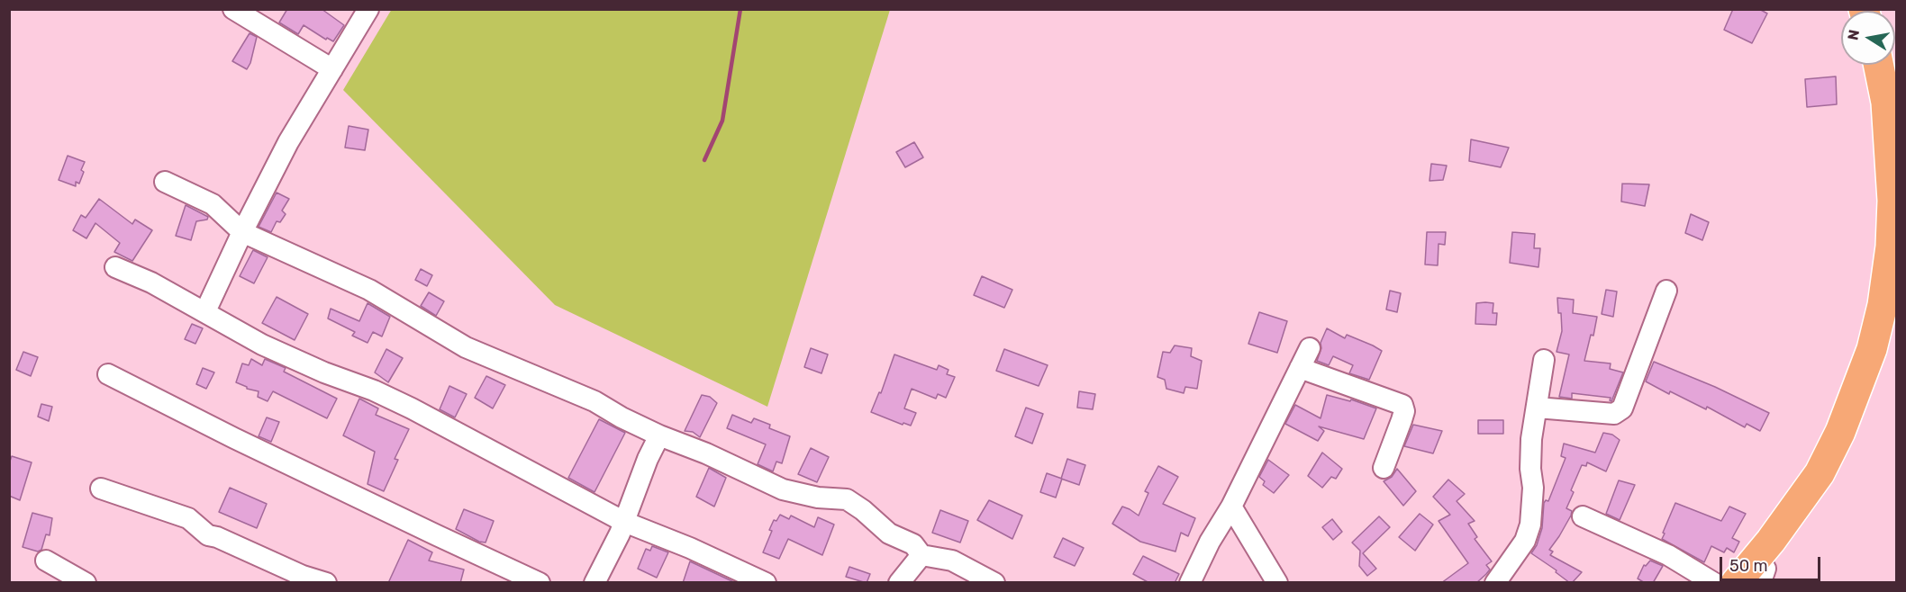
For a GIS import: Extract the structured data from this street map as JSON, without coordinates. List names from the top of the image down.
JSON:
{
  "scale_bar": "50 m",
  "north": "left"
}
